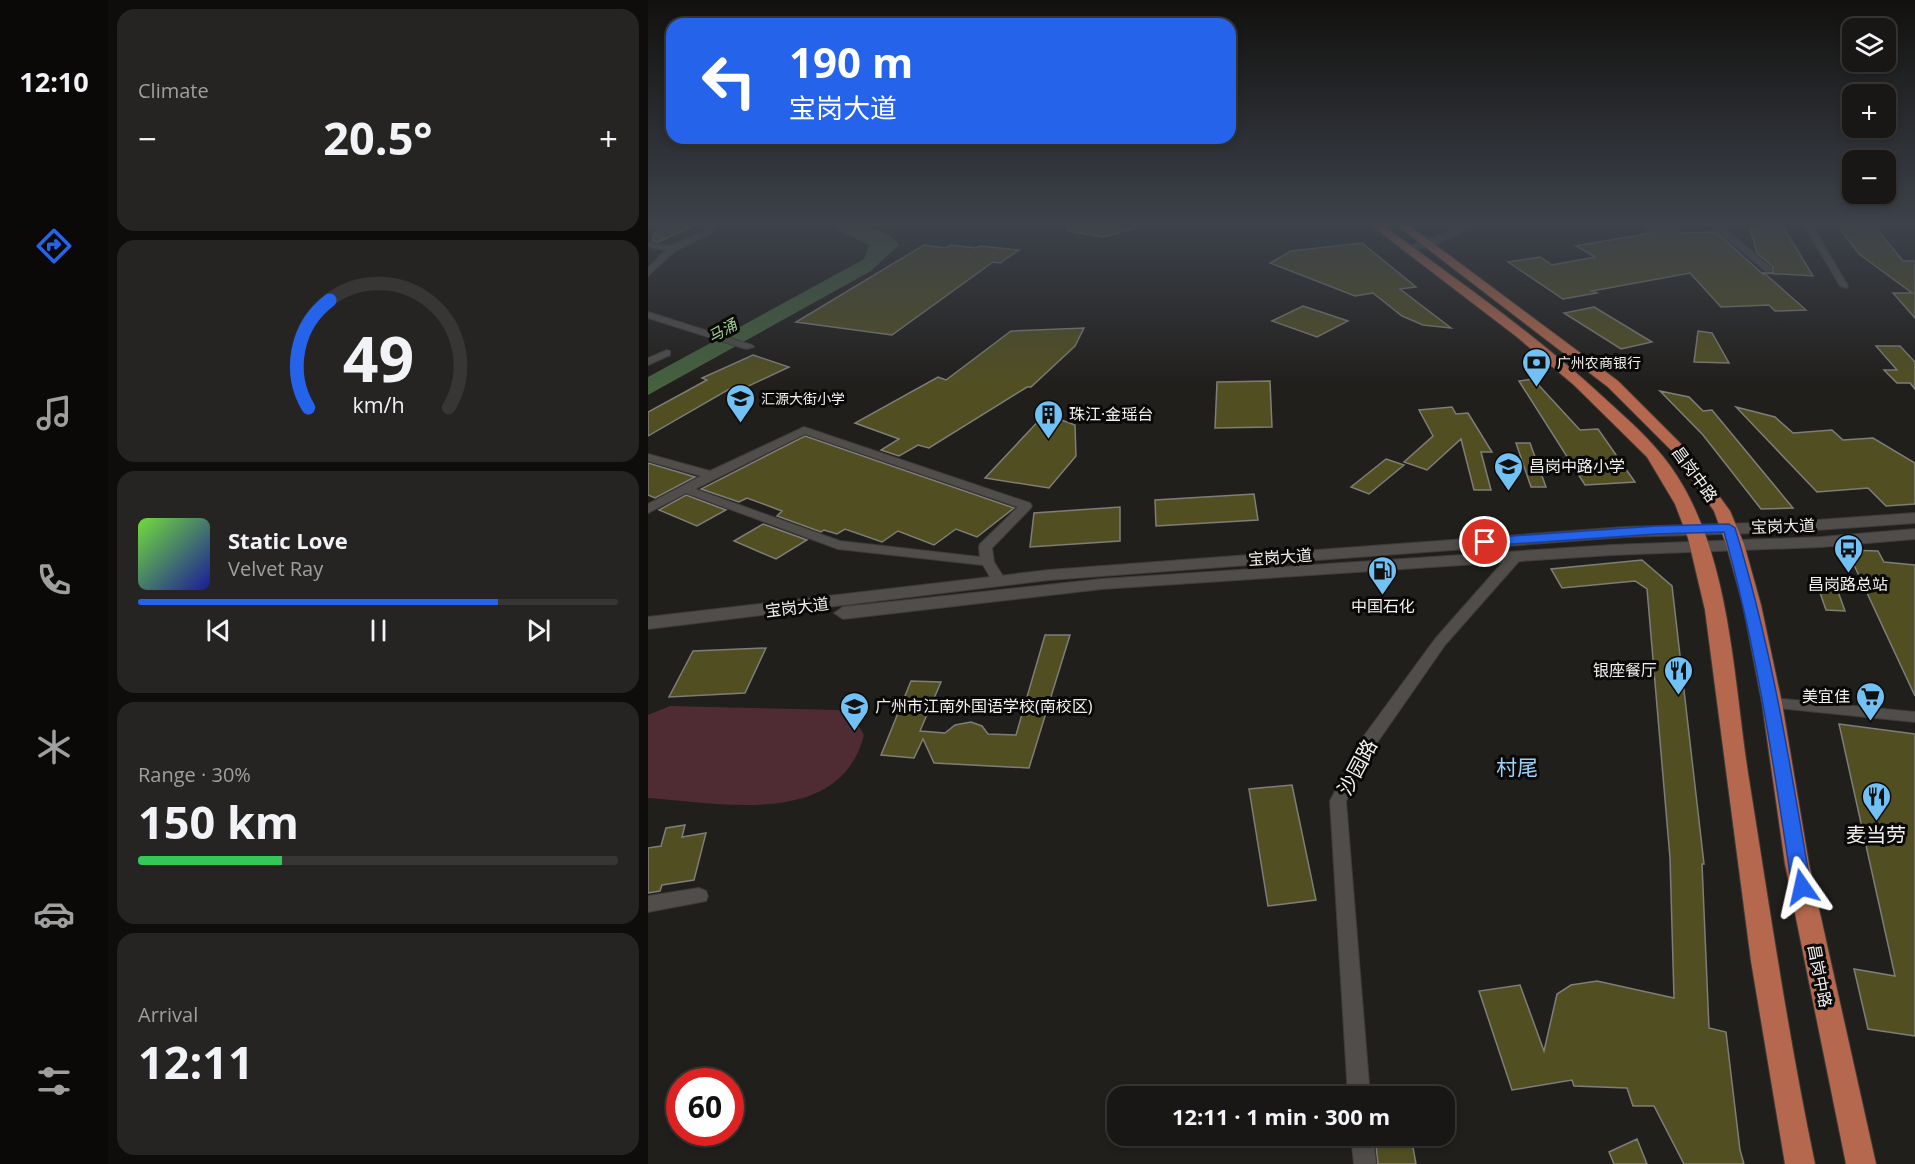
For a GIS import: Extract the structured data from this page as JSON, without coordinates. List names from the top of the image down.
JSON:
{
  "streets": {
    "main road": ["昌岗中路", "宝岗大道"],
    "street": ["沙园路"]
  },
  "crossings": [
    ["昌岗中路", "宝岗大道"],
    ["宝岗大道", "沙园路"]
  ],
  "districts": ["村尾"],
  "water": ["马涌"],
  "places": {
    "bank": ["广州农商银行"],
    "school or university": ["汇源大街小学", "昌岗中路小学", "广州市江南外国语学校(南校区)"],
    "building": ["珠江·金瑶台"],
    "bus stop": ["昌岗路总站"],
    "fuel station": ["中国石化"],
    "restaurant": ["银座餐厅", "麦当劳"],
    "supermarket": ["美宜佳"]
  },
  "page": {
    "tabs": "12:10",
    "tile": [
      "Climate",
      ["Range · 30%", "150 km"],
      ["Arrival", "12:11"]
    ],
    "map_buttons": ["+", "−"],
    "turn": ["190 m", "宝岗大道"],
    "heat": ["−", "20.5°", "+"],
    "song": ["Static Love", "Velvet Ray"],
    "limit": "60",
    "trip": "12:11 · 1 min · 300 m",
    "gauge": ["49", "km/h"]
  }
}
